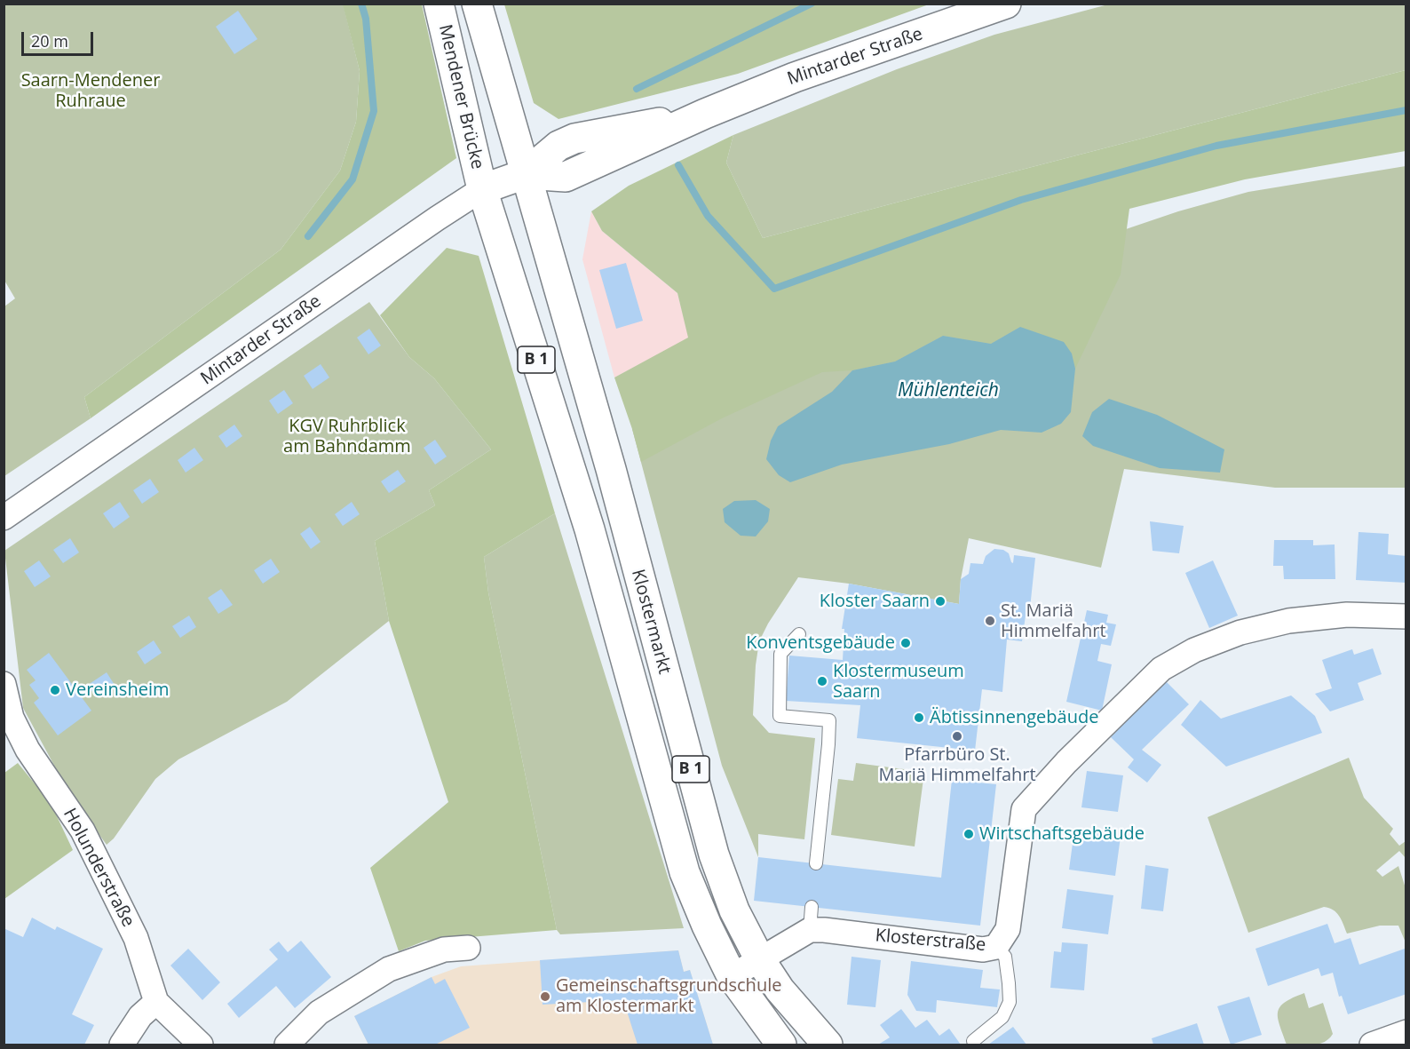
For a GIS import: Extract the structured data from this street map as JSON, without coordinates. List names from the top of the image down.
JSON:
{
  "streets": {
    "main road": [
      "Mintarder Straße",
      "Mendener Brücke",
      "B 1",
      "Klostermarkt"
    ],
    "street": ["Holunderstraße", "Klosterstraße"]
  },
  "crossings": [
    ["Mintarder Straße", "Mendener Brücke"],
    ["Mintarder Straße", "B 1"],
    ["Mintarder Straße", "Klostermarkt"],
    ["Mendener Brücke", "Klostermarkt"],
    ["B 1", "Klostermarkt"],
    ["Klostermarkt", "Klosterstraße"]
  ],
  "water": ["Mühlenteich"],
  "parks": ["Saarn-Mendener Ruhraue", "KGV Ruhrblick am Bahndamm"],
  "places": [
    "Kloster Saarn",
    "St. Mariä Himmelfahrt",
    "Konventsgebäude",
    "Klostermuseum Saarn",
    "Vereinsheim",
    "Äbtissinnengebäude",
    "Pfarrbüro St. Mariä Himmelfahrt",
    "Wirtschaftsgebäude",
    "Gemeinschaftsgrundschule am Klostermarkt"
  ],
  "scale_bar": "20 m"
}
